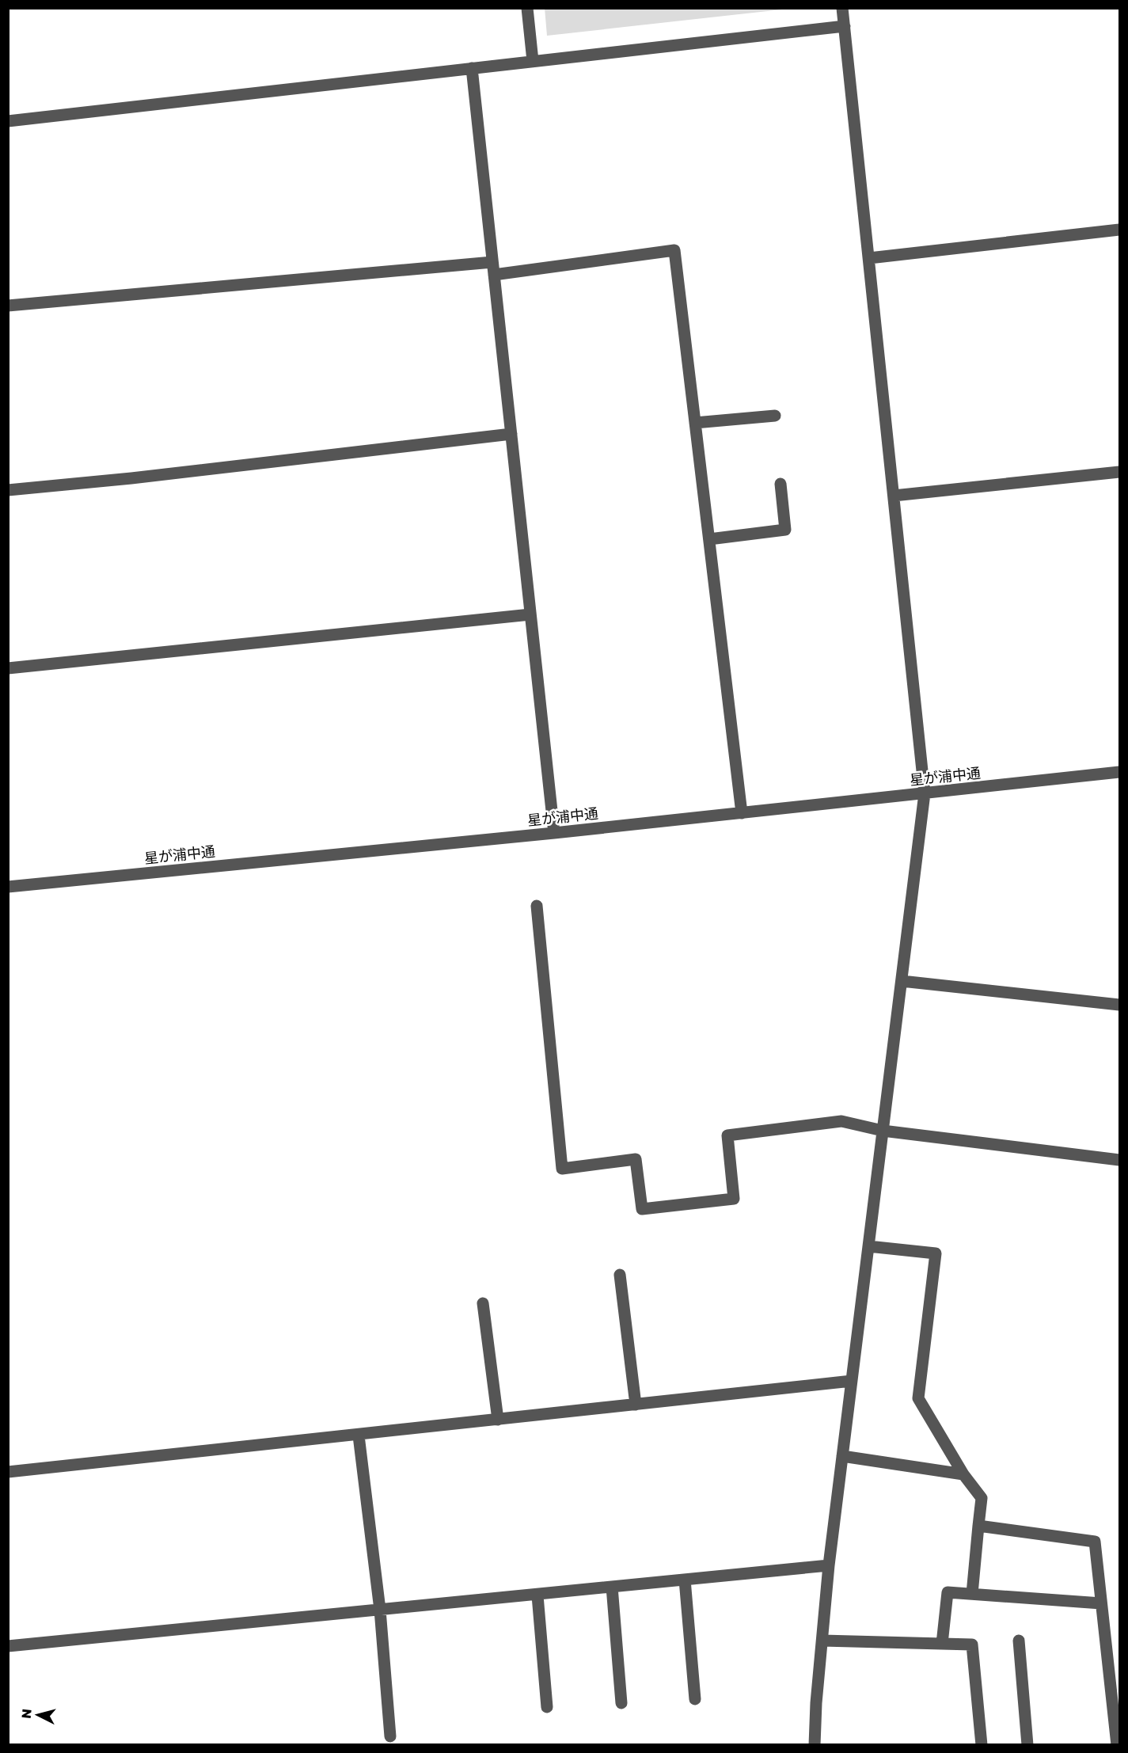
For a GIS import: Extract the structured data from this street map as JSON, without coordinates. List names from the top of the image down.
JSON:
{
  "streets": {
    "street": ["星が浦中通"]
  },
  "north": "left"
}
